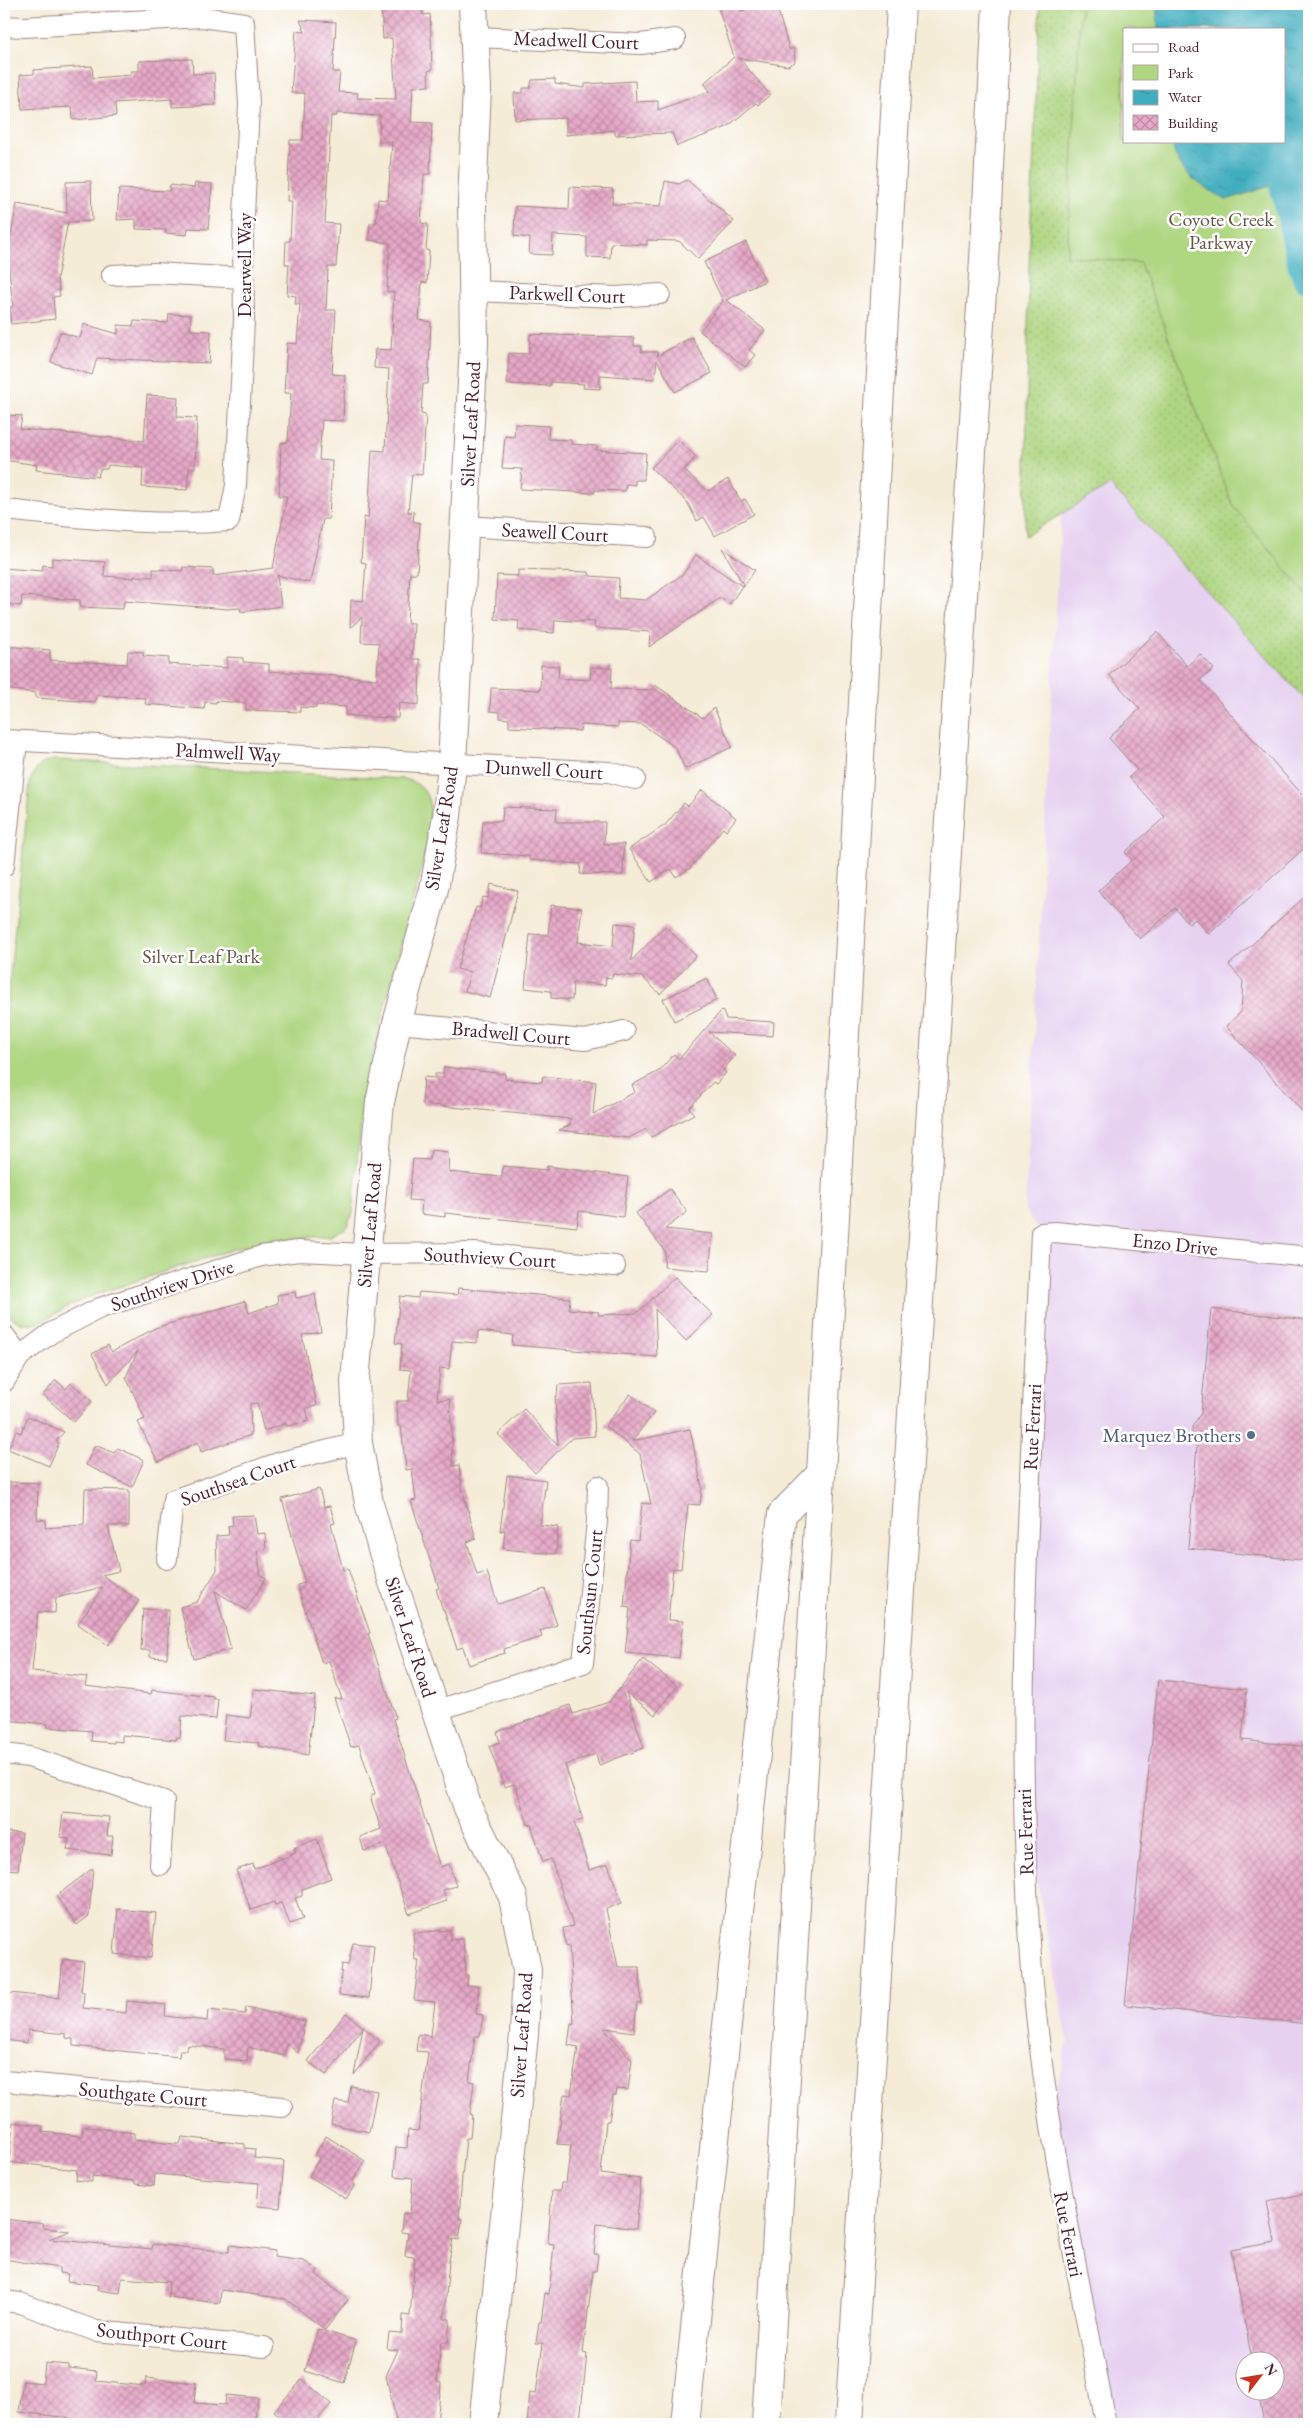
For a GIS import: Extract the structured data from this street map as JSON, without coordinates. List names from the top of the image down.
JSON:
{
  "streets": {
    "main road": ["Silver Leaf Road"],
    "street": [
      "Meadwell Court",
      "Dearwell Way",
      "Parkwell Court",
      "Seawell Court",
      "Palmwell Way",
      "Dunwell Court",
      "Bradwell Court",
      "Enzo Drive",
      "Southview Court",
      "Southview Drive",
      "Rue Ferrari",
      "Southsea Court",
      "Southsun Court",
      "Southgate Court",
      "Southport Court"
    ]
  },
  "crossings": [
    ["Meadwell Court", "Silver Leaf Road"],
    ["Parkwell Court", "Silver Leaf Road"],
    ["Silver Leaf Road", "Seawell Court"],
    ["Silver Leaf Road", "Palmwell Way"],
    ["Silver Leaf Road", "Dunwell Court"],
    ["Silver Leaf Road", "Bradwell Court"],
    ["Silver Leaf Road", "Southview Court"],
    ["Silver Leaf Road", "Southview Drive"],
    ["Silver Leaf Road", "Southsea Court"],
    ["Silver Leaf Road", "Southsun Court"],
    ["Palmwell Way", "Dunwell Court"],
    ["Enzo Drive", "Rue Ferrari"],
    ["Southview Court", "Southview Drive"]
  ],
  "parks": ["Coyote Creek Parkway", "Silver Leaf Park"],
  "places": ["Marquez Brothers"],
  "legend": [
    "Road",
    "Park",
    "Water",
    "Building"
  ],
  "north": "top right"
}
